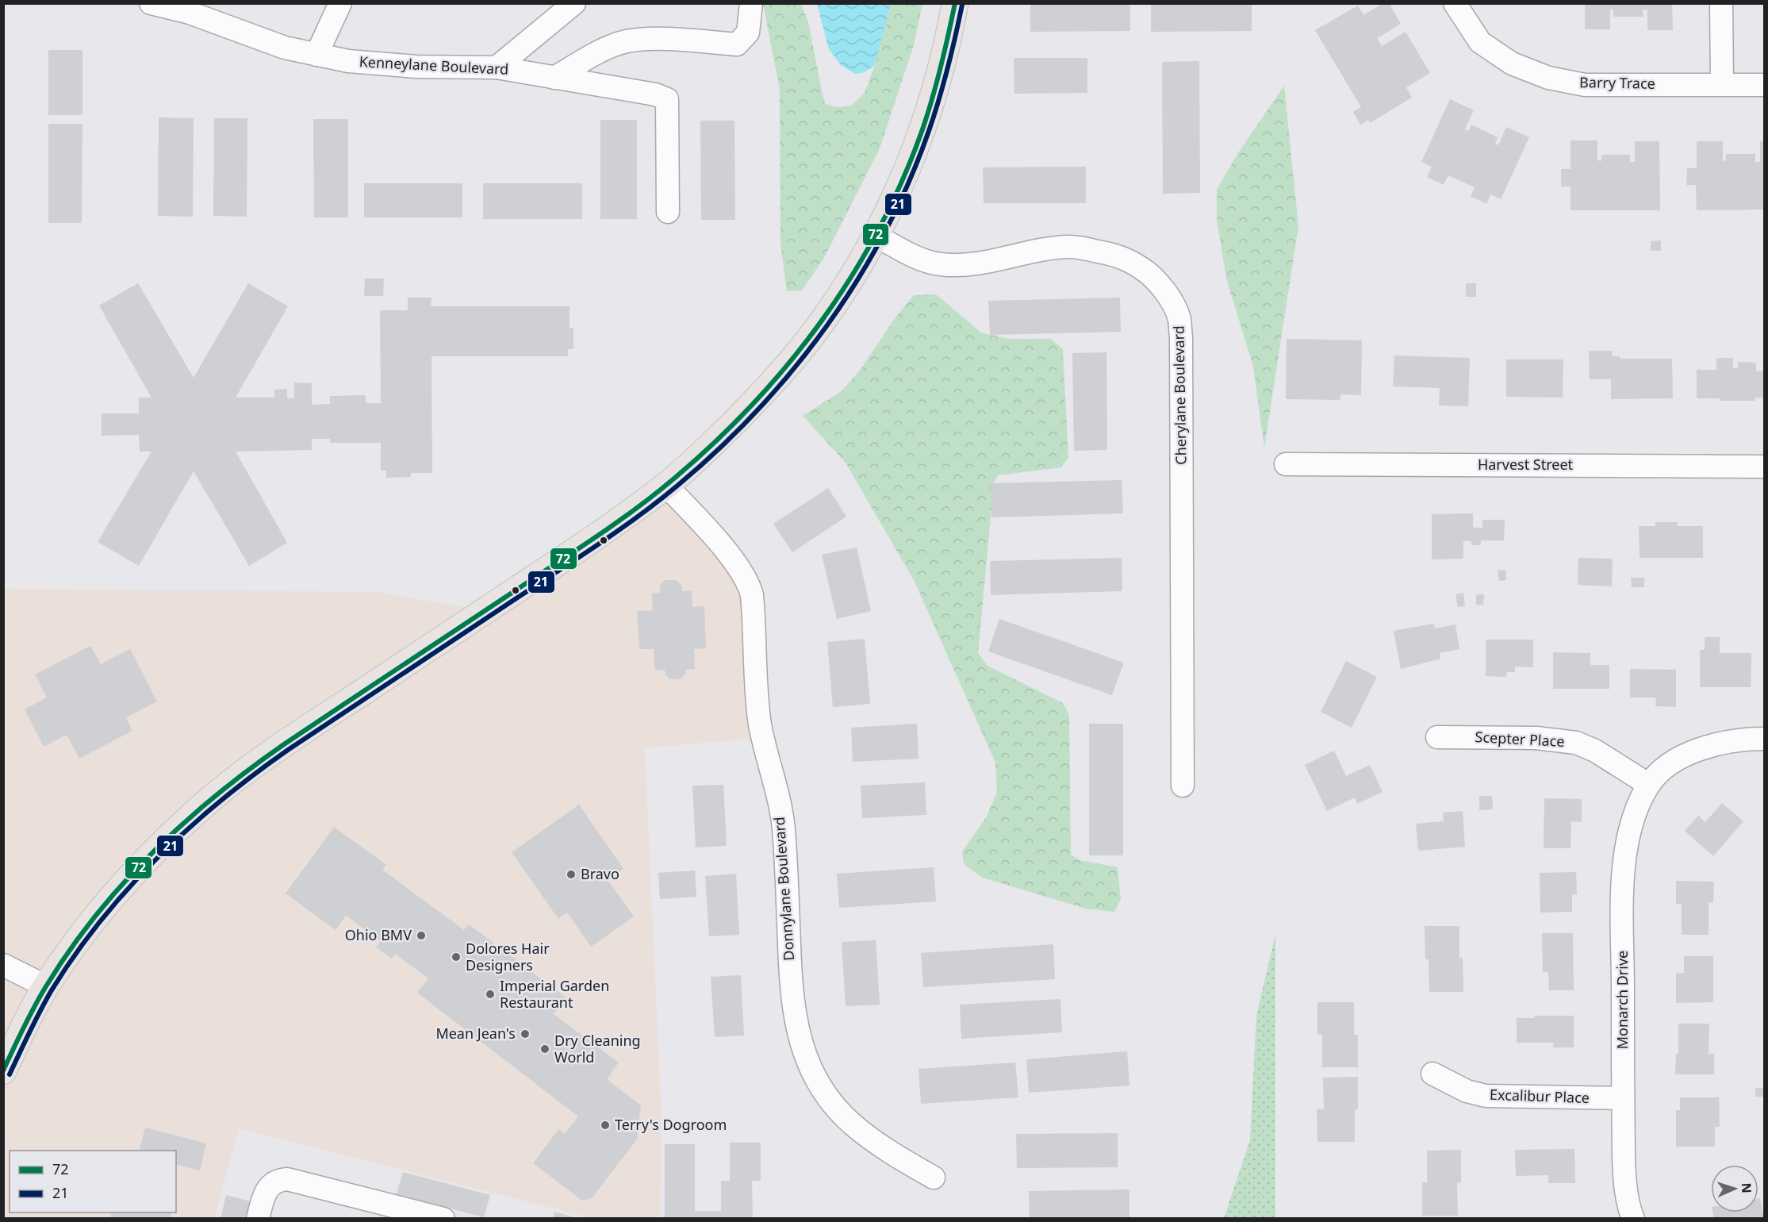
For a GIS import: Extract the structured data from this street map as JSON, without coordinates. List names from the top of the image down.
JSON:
{
  "streets": {
    "street": [
      "Kenneylane Boulevard",
      "Barry Trace",
      "Cherylane Boulevard",
      "Harvest Street",
      "Scepter Place",
      "Donnylane Boulevard",
      "Monarch Drive",
      "Excalibur Place"
    ]
  },
  "crossings": [
    ["Scepter Place", "Monarch Drive"],
    ["Monarch Drive", "Excalibur Place"]
  ],
  "places": [
    "Bravo",
    "Ohio BMV",
    "Dolores Hair Designers",
    "Imperial Garden Restaurant",
    "Mean Jean's",
    "Dry Cleaning World",
    "Terry's Dogroom"
  ],
  "lines": ["transit line 72", "transit line 21"],
  "legend": ["72", "21"],
  "north": "right"
}
